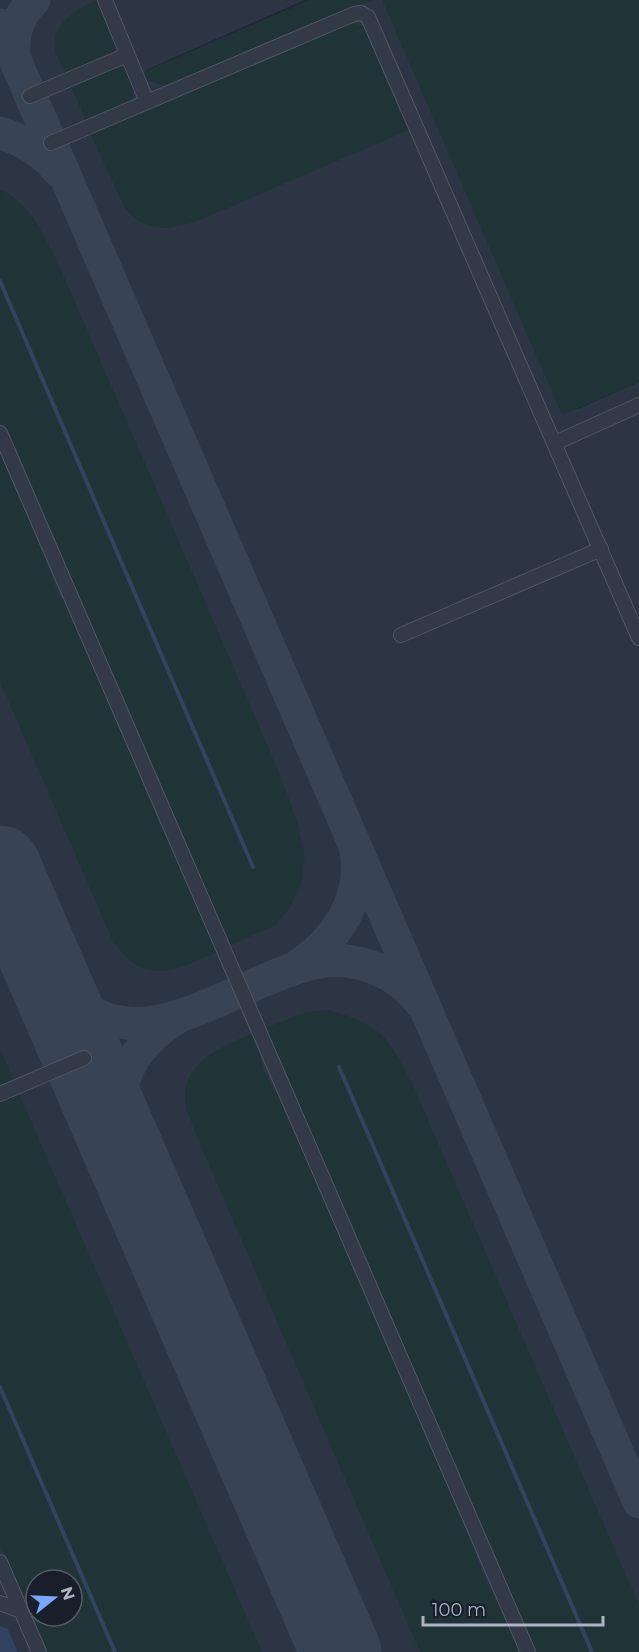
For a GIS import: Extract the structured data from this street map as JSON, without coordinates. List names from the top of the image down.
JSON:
{
  "scale_bar": "100 m",
  "north": "right"
}
